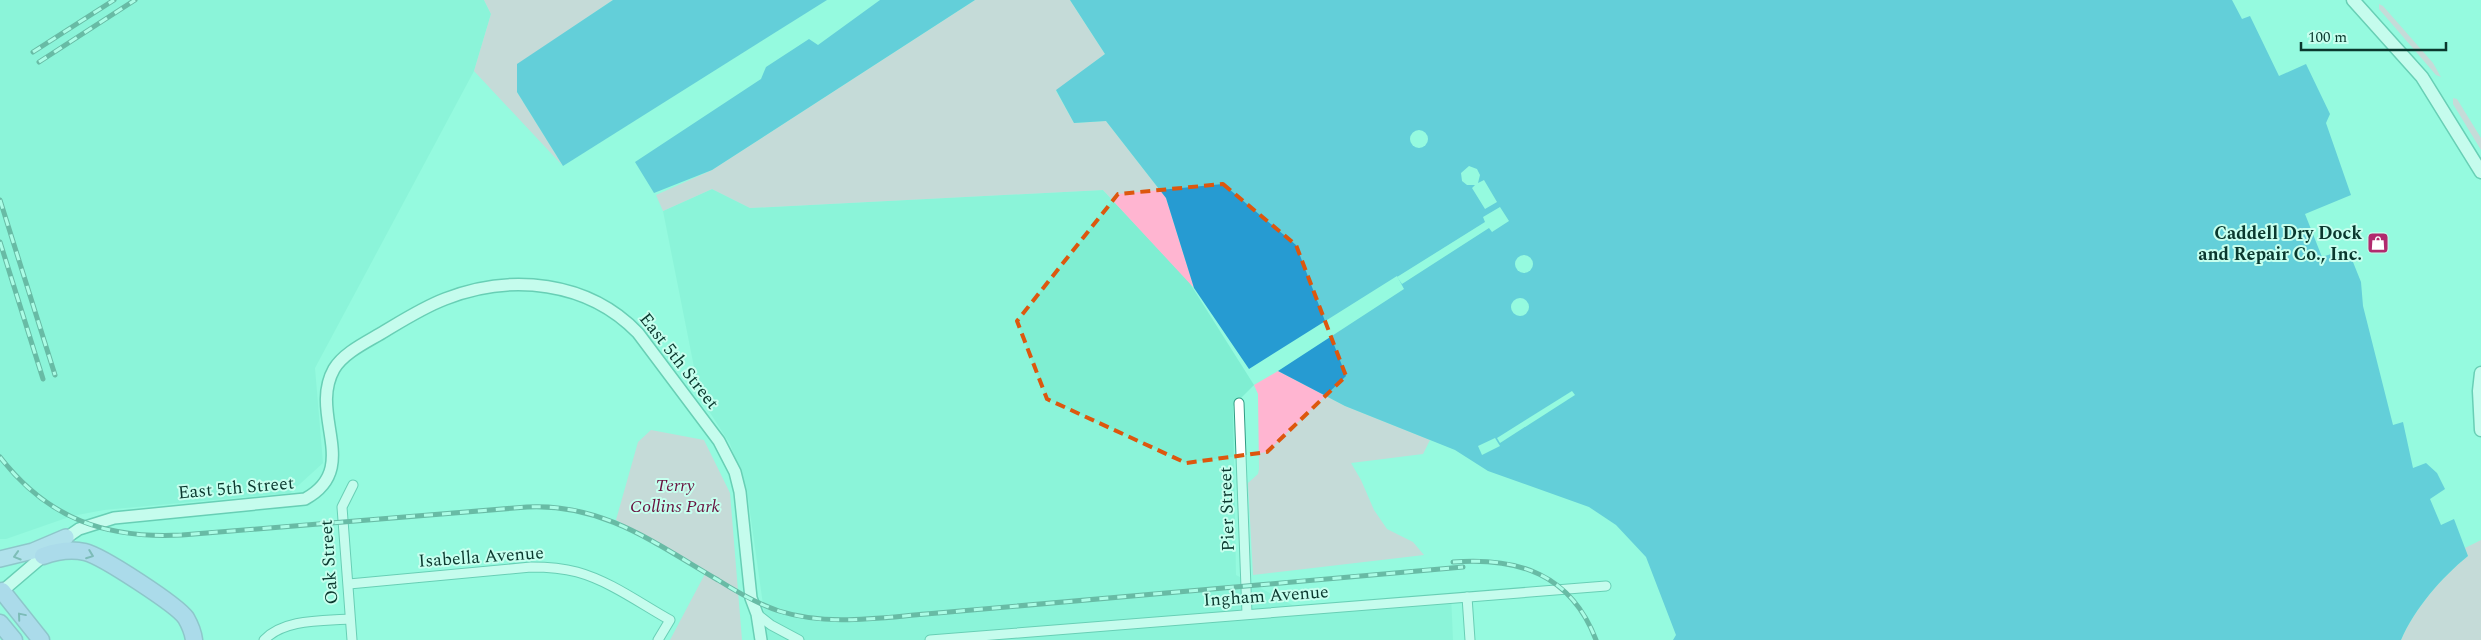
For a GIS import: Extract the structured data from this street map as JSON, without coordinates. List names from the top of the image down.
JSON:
{
  "streets": {
    "street": [
      "East 5th Street",
      "Pier Street",
      "Isabella Avenue",
      "Oak Street",
      "Ingham Avenue"
    ]
  },
  "crossings": [
    ["Pier Street", "Ingham Avenue"],
    ["Isabella Avenue", "Oak Street"]
  ],
  "parks": ["Terry Collins Park"],
  "places": {
    "shop": ["Caddell Dry Dock and Repair Co., Inc."]
  },
  "scale_bar": "100 m"
}
